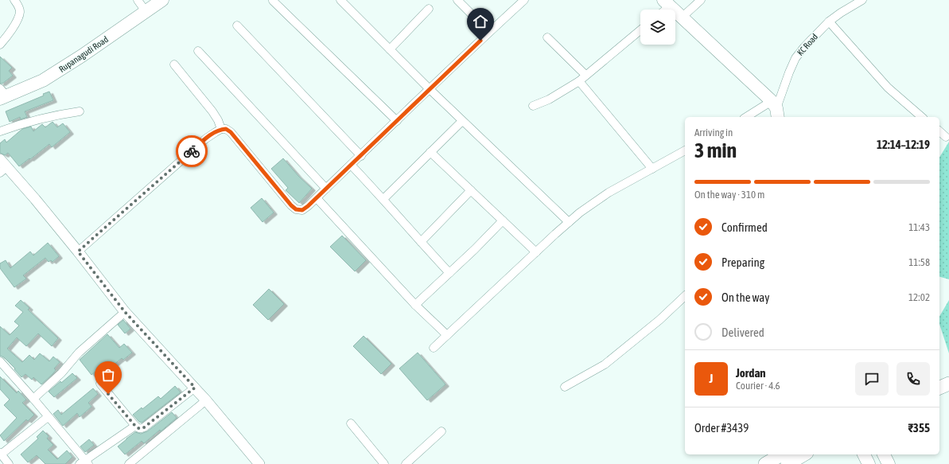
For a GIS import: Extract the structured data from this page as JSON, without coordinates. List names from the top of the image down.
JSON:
{
  "streets": {
    "main road": ["Rupanagudi Road"],
    "street": ["KC Road"]
  },
  "page": {
    "heading": ["3 min", "Arriving in", "12:14–12:19"],
    "panel": [
      "Jordan",
      "Courier · 4.6",
      "Order #3439",
      "₹355"
    ],
    "bar": "On the way · 310 m",
    "list": [
      ["Confirmed", "11:43"],
      ["Preparing", "11:58"],
      ["On the way", "12:02"],
      "Delivered"
    ],
    "round": "J"
  }
}
